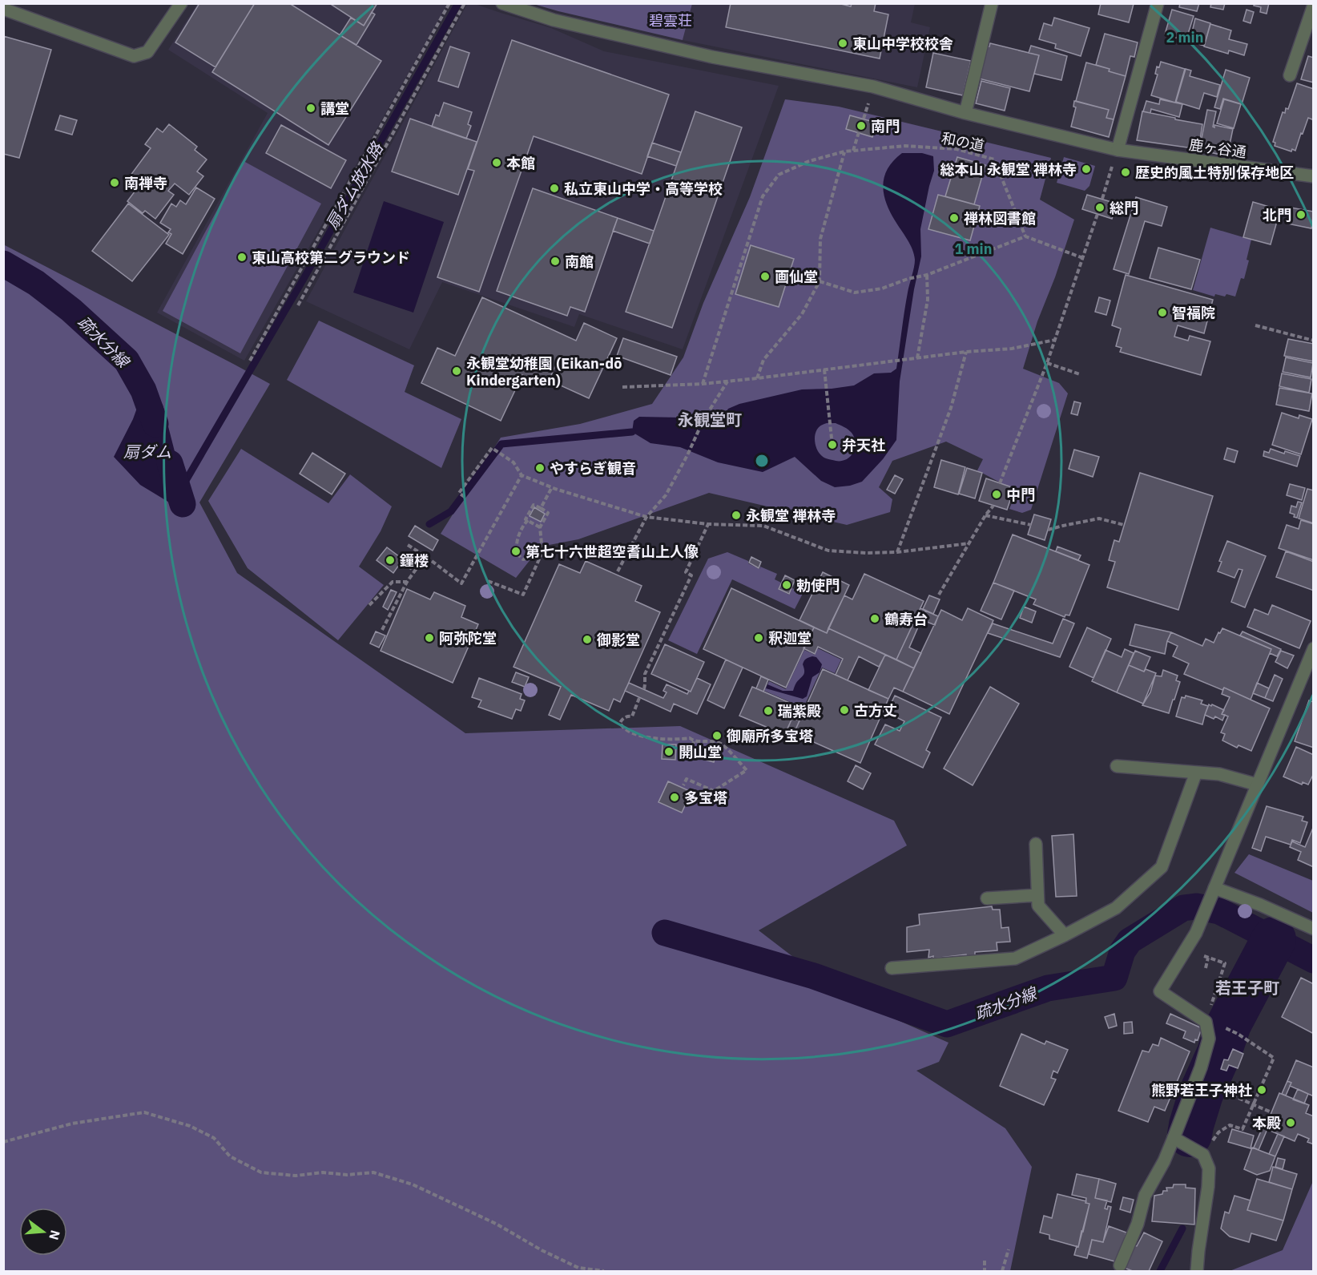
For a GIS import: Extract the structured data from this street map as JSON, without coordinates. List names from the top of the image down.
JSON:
{
  "streets": {
    "street": ["鹿ヶ谷通"],
    "path": ["和の道"]
  },
  "districts": ["永観堂町", "若王子町"],
  "water": ["扇ダム放水路", "疏水分線", "扇ダム"],
  "parks": ["碧雲荘"],
  "places": [
    "東山中学校校舎",
    "講堂",
    "南門",
    "本館",
    "総本山 永観堂 禅林寺",
    "歴史的風土特別保存地区",
    "南禅寺",
    "私立東山中学・高等学校",
    "総門",
    "北門",
    "禅林図書館",
    "東山高校第二グラウンド",
    "南館",
    "画仙堂",
    "智福院",
    "永観堂幼稚園 (Eikan-dō Kindergarten)",
    "弁天社",
    "やすらぎ観音",
    "中門",
    "永観堂 禅林寺",
    "第七十六世超空耆山上人像",
    "鐘楼",
    "勅使門",
    "鶴寿台",
    "阿弥陀堂",
    "釈迦堂",
    "御影堂",
    "古方丈",
    "瑞紫殿",
    "御廟所多宝塔",
    "開山堂",
    "多宝塔",
    "熊野若王子神社",
    "本殿"
  ],
  "north": "right",
  "rings": ["2 min", "1 min"]
}
